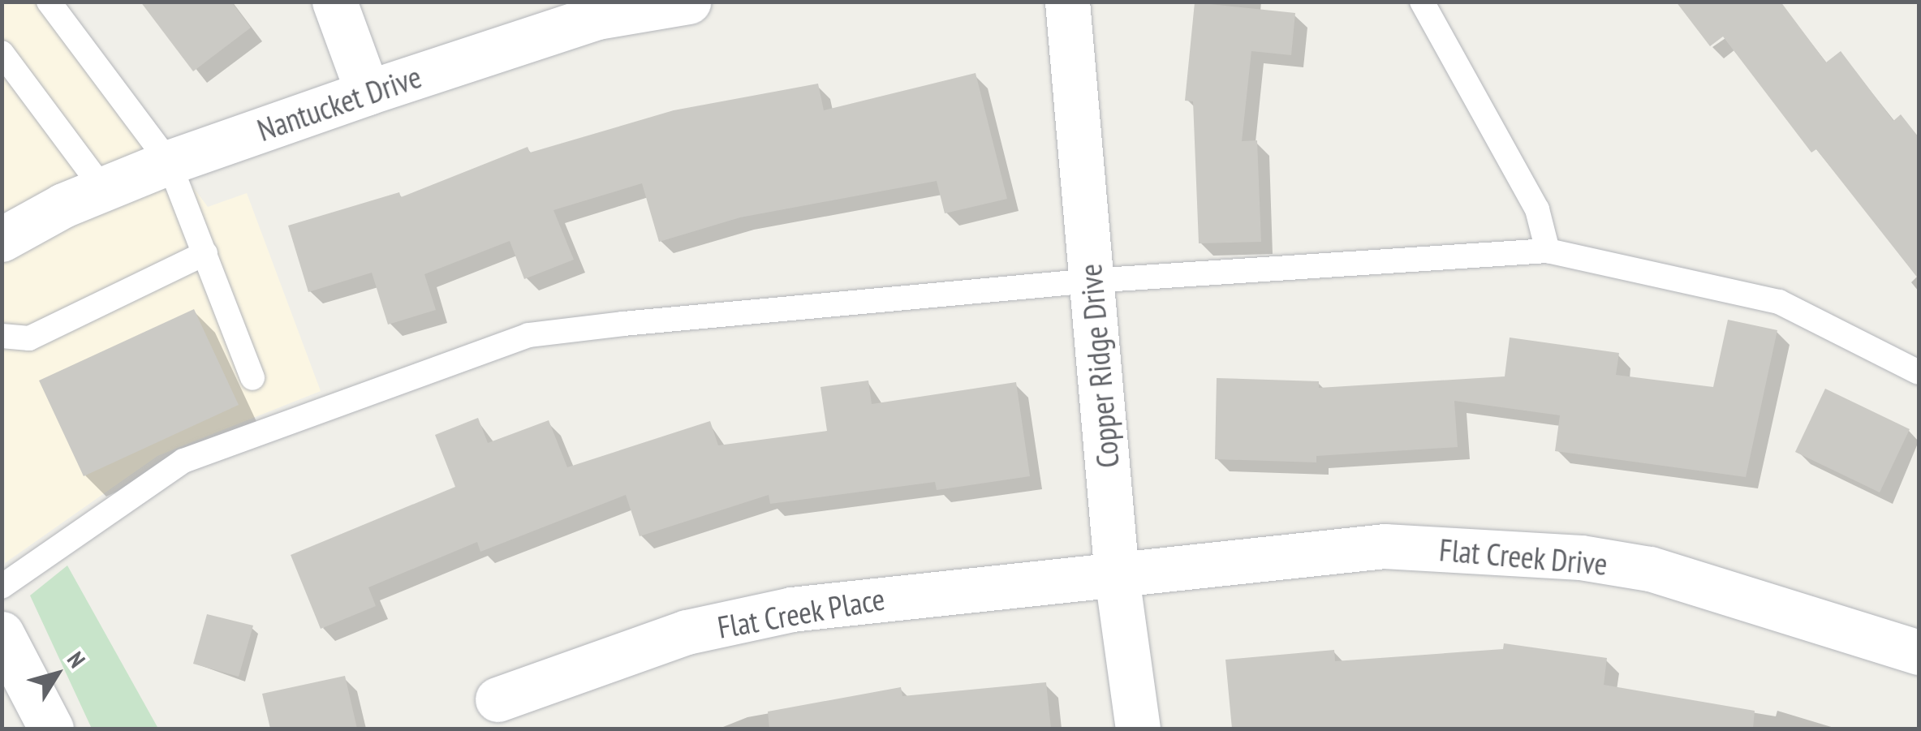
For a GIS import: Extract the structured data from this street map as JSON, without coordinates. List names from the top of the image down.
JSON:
{
  "streets": {
    "street": [
      "Nantucket Drive",
      "Copper Ridge Drive",
      "Flat Creek Drive",
      "Flat Creek Place"
    ]
  },
  "crossings": [
    ["Copper Ridge Drive", "Flat Creek Drive"],
    ["Copper Ridge Drive", "Flat Creek Place"],
    ["Flat Creek Drive", "Flat Creek Place"]
  ],
  "north": "top right"
}
